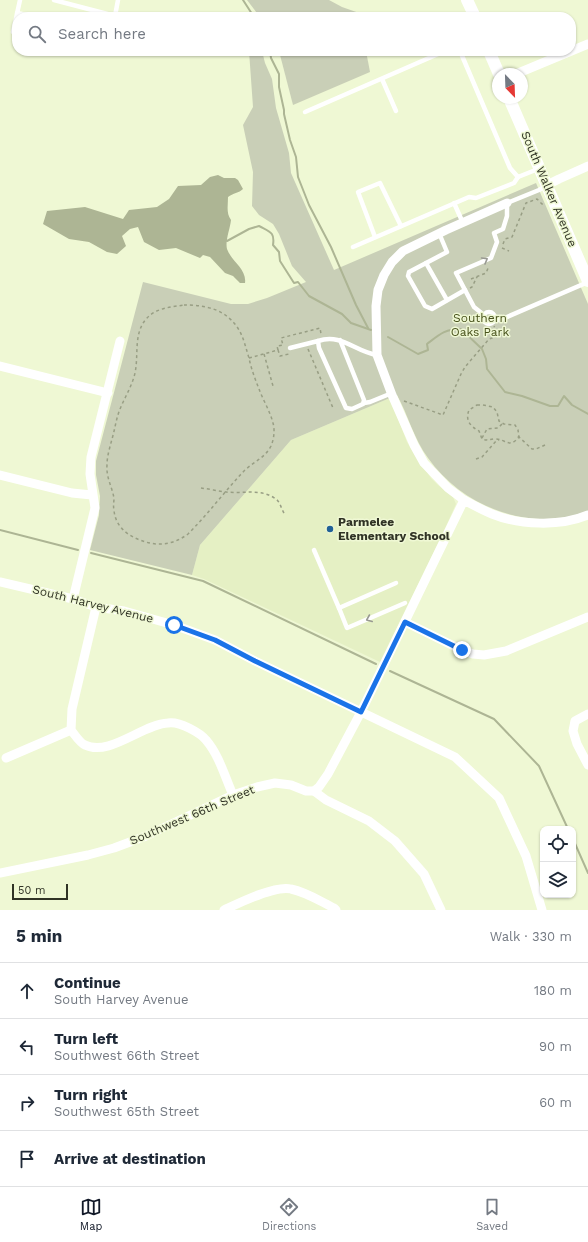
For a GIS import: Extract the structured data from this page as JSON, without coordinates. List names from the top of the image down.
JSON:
{
  "streets": {
    "main road": ["South Walker Avenue"],
    "street": ["South Harvey Avenue", "Southwest 66th Street"]
  },
  "parks": ["Southern Oaks Park"],
  "places": ["Parmelee Elementary School"],
  "scale_bar": "50 m",
  "north": "bottom right",
  "page": {
    "search": "Search here",
    "scale": "50 m",
    "heading": ["5 min", "Walk · 330 m"],
    "list": [
      ["Continue", "South Harvey Avenue", "180 m"],
      ["Turn left", "Southwest 66th Street", "90 m"],
      ["Turn right", "Southwest 65th Street", "60 m"],
      "Arrive at destination"
    ],
    "nav": ["Map", "Directions", "Saved"]
  }
}
